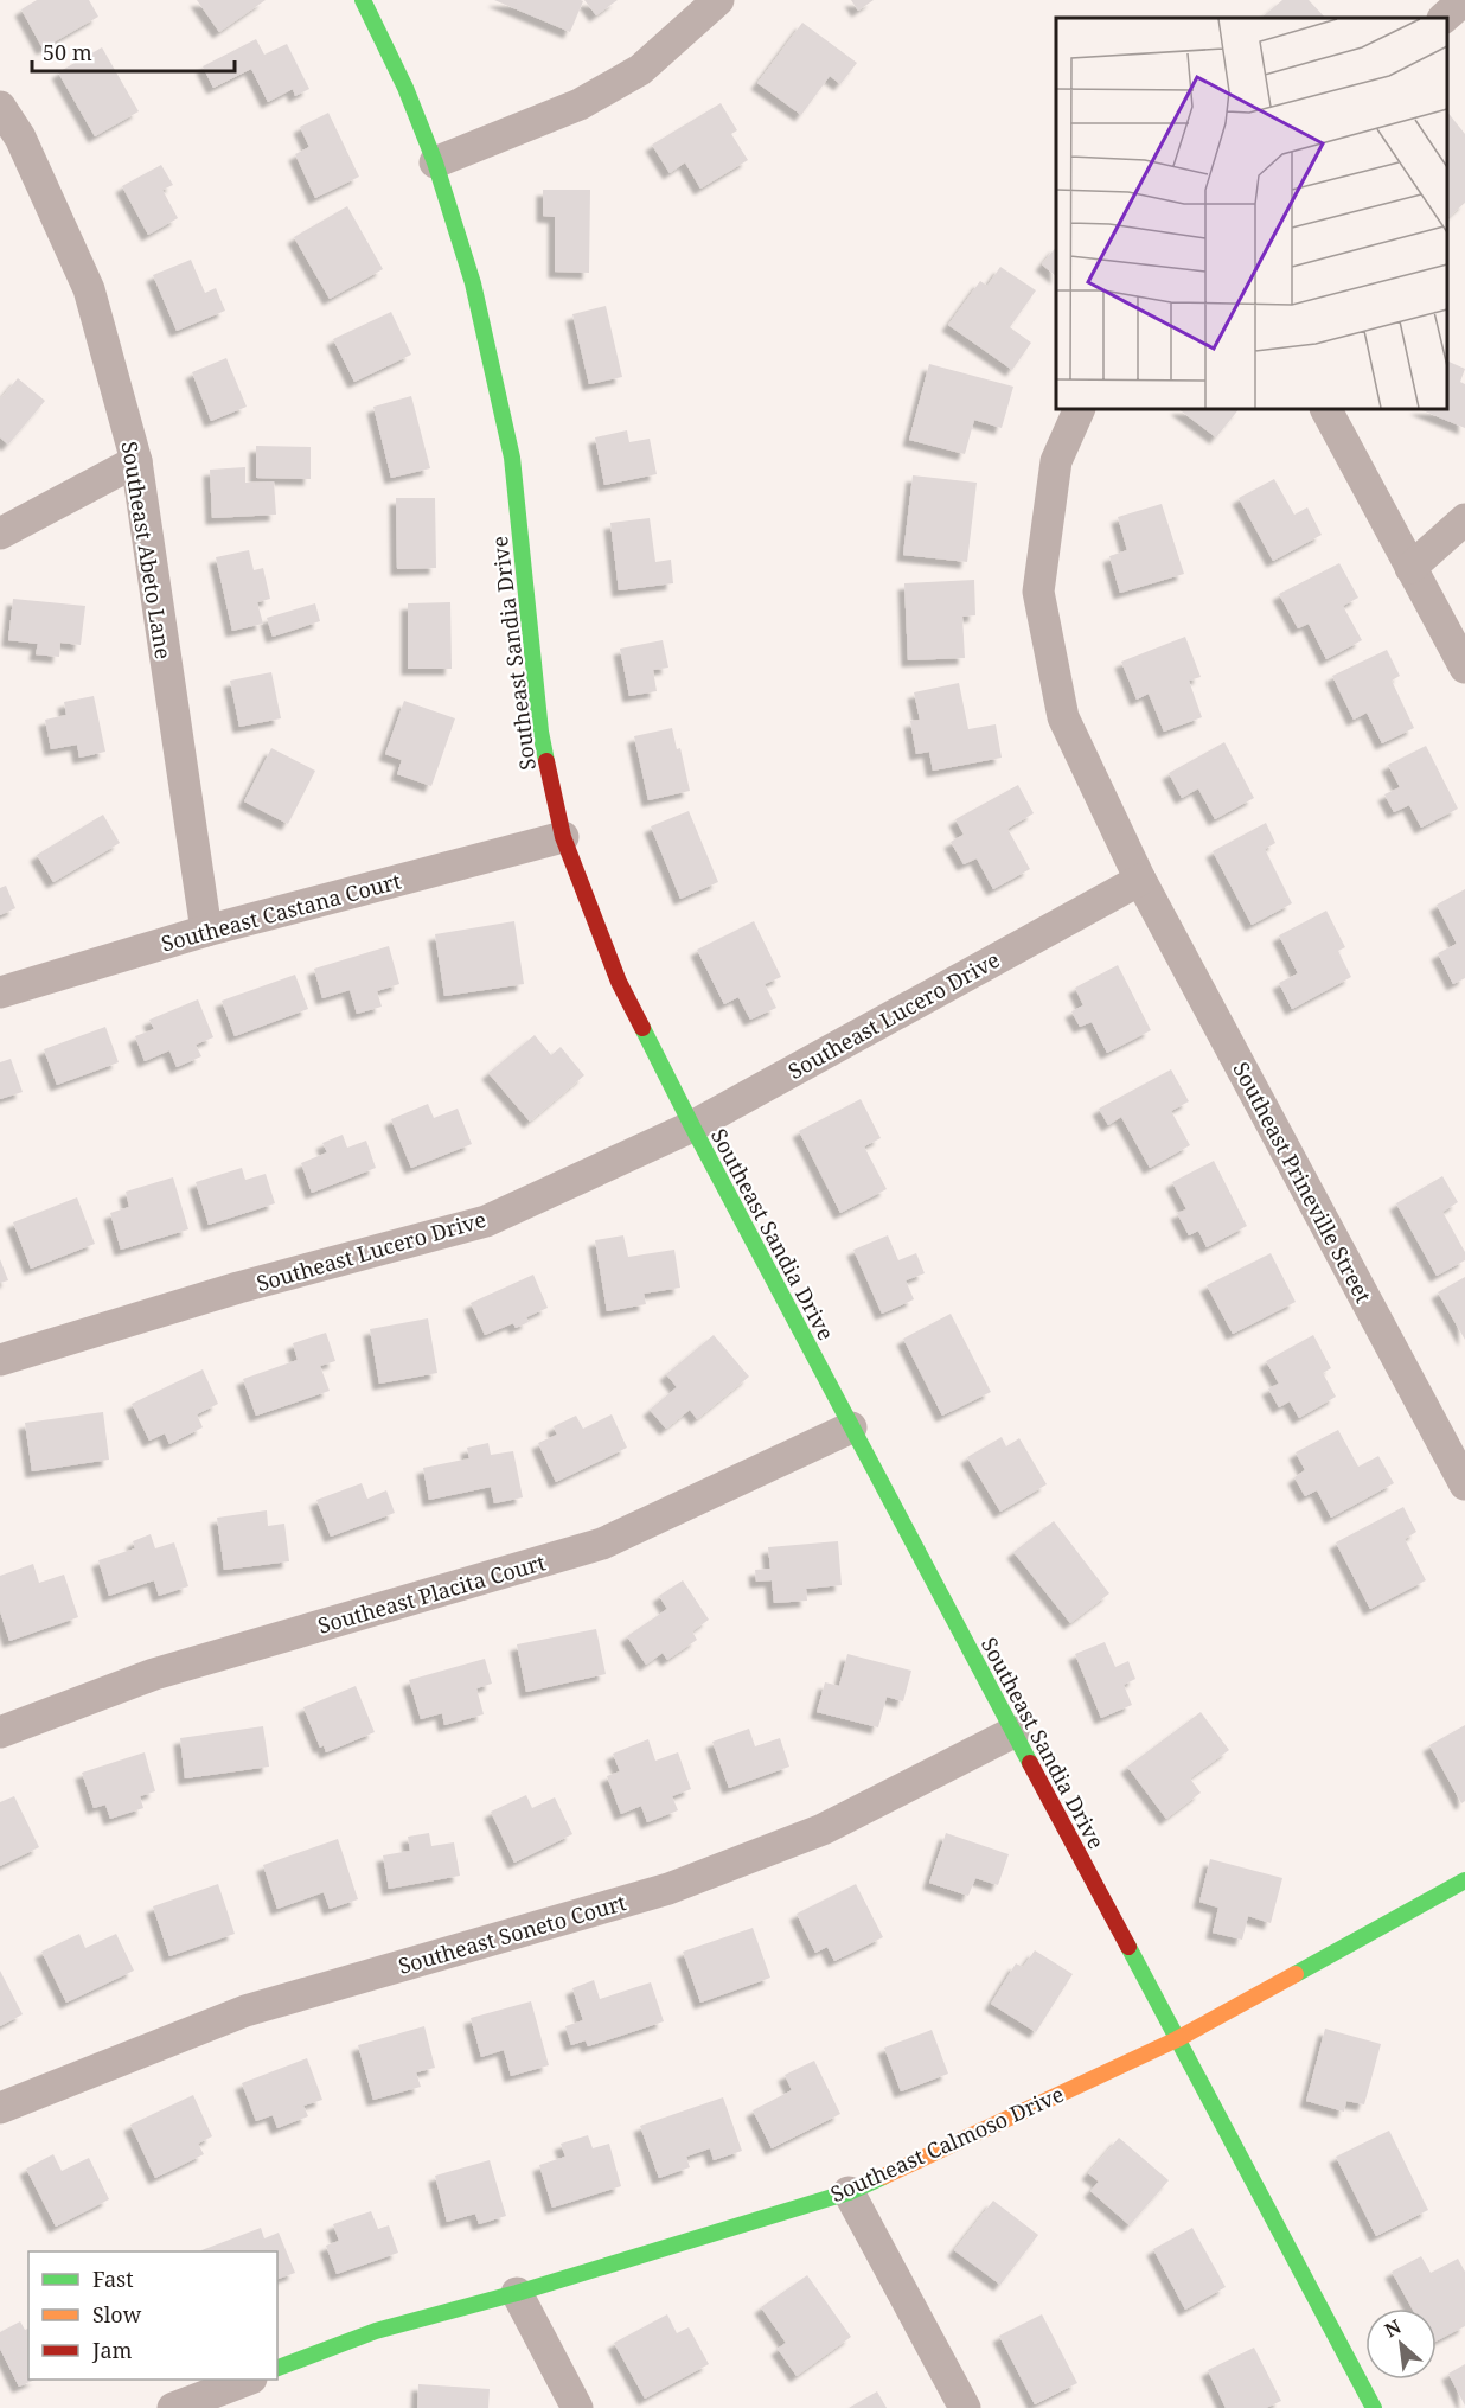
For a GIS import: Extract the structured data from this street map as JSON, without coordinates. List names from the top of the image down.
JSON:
{
  "streets": {
    "street": [
      "Southeast Abeto Lane",
      "Southeast Sandia Drive",
      "Southeast Castana Court",
      "Southeast Lucero Drive",
      "Southeast Prineville Street",
      "Southeast Placita Court",
      "Southeast Soneto Court",
      "Southeast Calmoso Drive"
    ]
  },
  "crossings": [
    ["Southeast Abeto Lane", "Southeast Castana Court"],
    ["Southeast Sandia Drive", "Southeast Castana Court"],
    ["Southeast Sandia Drive", "Southeast Lucero Drive"],
    ["Southeast Sandia Drive", "Southeast Placita Court"],
    ["Southeast Sandia Drive", "Southeast Soneto Court"],
    ["Southeast Sandia Drive", "Southeast Calmoso Drive"],
    ["Southeast Lucero Drive", "Southeast Prineville Street"]
  ],
  "legend": ["Fast", "Slow", "Jam"],
  "scale_bar": "50 m",
  "north": "top left"
}
